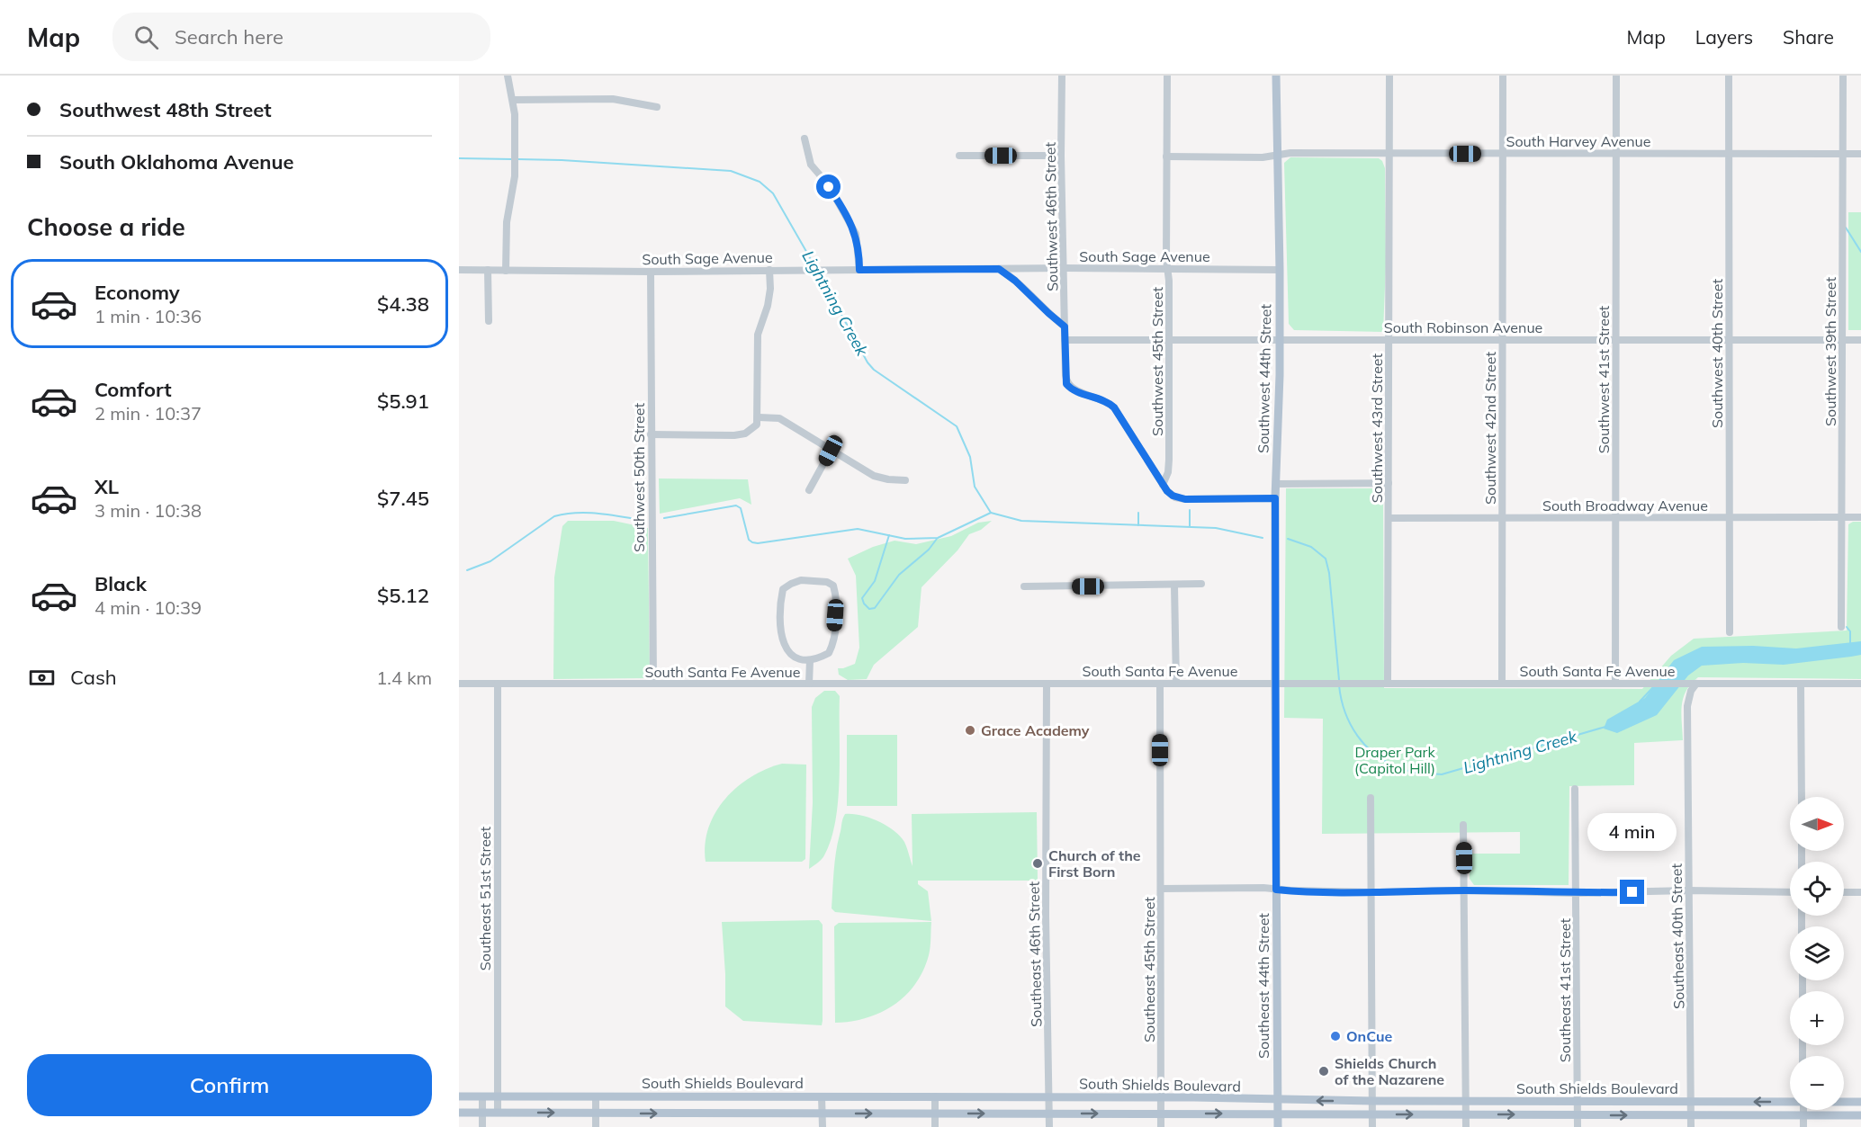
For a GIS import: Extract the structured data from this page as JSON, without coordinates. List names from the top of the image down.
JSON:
{
  "streets": {
    "main road": ["Southwest 44th Street", "Southeast 44th Street", "South Shields Boulevard"],
    "street": [
      "South Harvey Avenue",
      "Southwest 46th Street",
      "South Sage Avenue",
      "South Robinson Avenue",
      "Southwest 39th Street",
      "Southwest 40th Street",
      "Southwest 45th Street",
      "Southwest 41st Street",
      "Southwest 43rd Street",
      "Southwest 42nd Street",
      "Southwest 50th Street",
      "South Broadway Avenue",
      "South Santa Fe Avenue",
      "Southeast 51st Street",
      "Southeast 40th Street",
      "Southeast 46th Street",
      "Southeast 45th Street",
      "Southeast 41st Street"
    ]
  },
  "crossings": [
    ["South Harvey Avenue", "Southwest 39th Street"],
    ["South Harvey Avenue", "Southwest 40th Street"],
    ["South Harvey Avenue", "Southwest 45th Street"],
    ["South Harvey Avenue", "Southwest 44th Street"],
    ["South Harvey Avenue", "Southwest 41st Street"],
    ["South Harvey Avenue", "Southwest 43rd Street"],
    ["South Harvey Avenue", "Southwest 42nd Street"],
    ["Southwest 46th Street", "South Sage Avenue"],
    ["Southwest 46th Street", "South Robinson Avenue"],
    ["Southwest 46th Street", "Southwest 45th Street"],
    ["South Sage Avenue", "Southwest 45th Street"],
    ["South Sage Avenue", "Southwest 44th Street"],
    ["South Sage Avenue", "Southwest 50th Street"],
    ["South Robinson Avenue", "Southwest 39th Street"],
    ["South Robinson Avenue", "Southwest 40th Street"],
    ["South Robinson Avenue", "Southwest 45th Street"],
    ["South Robinson Avenue", "Southwest 44th Street"],
    ["South Robinson Avenue", "Southwest 41st Street"],
    ["South Robinson Avenue", "Southwest 43rd Street"],
    ["South Robinson Avenue", "Southwest 42nd Street"],
    ["Southwest 39th Street", "South Broadway Avenue"],
    ["Southwest 40th Street", "South Broadway Avenue"],
    ["Southwest 44th Street", "South Santa Fe Avenue"],
    ["Southwest 44th Street", "Southeast 44th Street"],
    ["Southwest 41st Street", "South Broadway Avenue"],
    ["Southwest 41st Street", "South Santa Fe Avenue"],
    ["Southwest 43rd Street", "South Broadway Avenue"],
    ["Southwest 43rd Street", "South Santa Fe Avenue"],
    ["Southwest 42nd Street", "South Broadway Avenue"],
    ["Southwest 42nd Street", "South Santa Fe Avenue"],
    ["Southwest 50th Street", "South Santa Fe Avenue"],
    ["South Santa Fe Avenue", "Southeast 51st Street"],
    ["South Santa Fe Avenue", "Southeast 40th Street"],
    ["South Santa Fe Avenue", "Southeast 46th Street"],
    ["South Santa Fe Avenue", "Southeast 45th Street"],
    ["South Santa Fe Avenue", "Southeast 44th Street"],
    ["Southeast 51st Street", "South Shields Boulevard"],
    ["Southeast 40th Street", "South Shields Boulevard"],
    ["Southeast 46th Street", "South Shields Boulevard"],
    ["Southeast 45th Street", "South Shields Boulevard"],
    ["Southeast 44th Street", "South Shields Boulevard"],
    ["Southeast 41st Street", "South Shields Boulevard"]
  ],
  "water": ["Lightning Creek"],
  "parks": ["Draper Park (Capitol Hill)"],
  "places": [
    "Grace Academy",
    "Church of the First Born",
    "OnCue",
    "Shields Church of the Nazarene"
  ],
  "north": "right",
  "page": {
    "header": "Map",
    "search": "Search here",
    "nav": ["Map", "Layers", "Share"],
    "banner": ["Southwest 48th Street", "South Oklahoma Avenue"],
    "heading": "Choose a ride",
    "list": [
      {
        "name": "Economy",
        "note": "1 min · 10:36",
        "value": "$4.38"
      },
      {
        "name": "Comfort",
        "note": "2 min · 10:37",
        "value": "$5.91"
      },
      {
        "name": "XL",
        "note": "3 min · 10:38",
        "value": "$7.45"
      },
      {
        "name": "Black",
        "note": "4 min · 10:39",
        "value": "$5.12"
      }
    ],
    "pay": ["Cash", "1.4 km"],
    "map_buttons": ["+", "−"],
    "bubble": "4 min",
    "buttons": "Confirm"
  }
}
